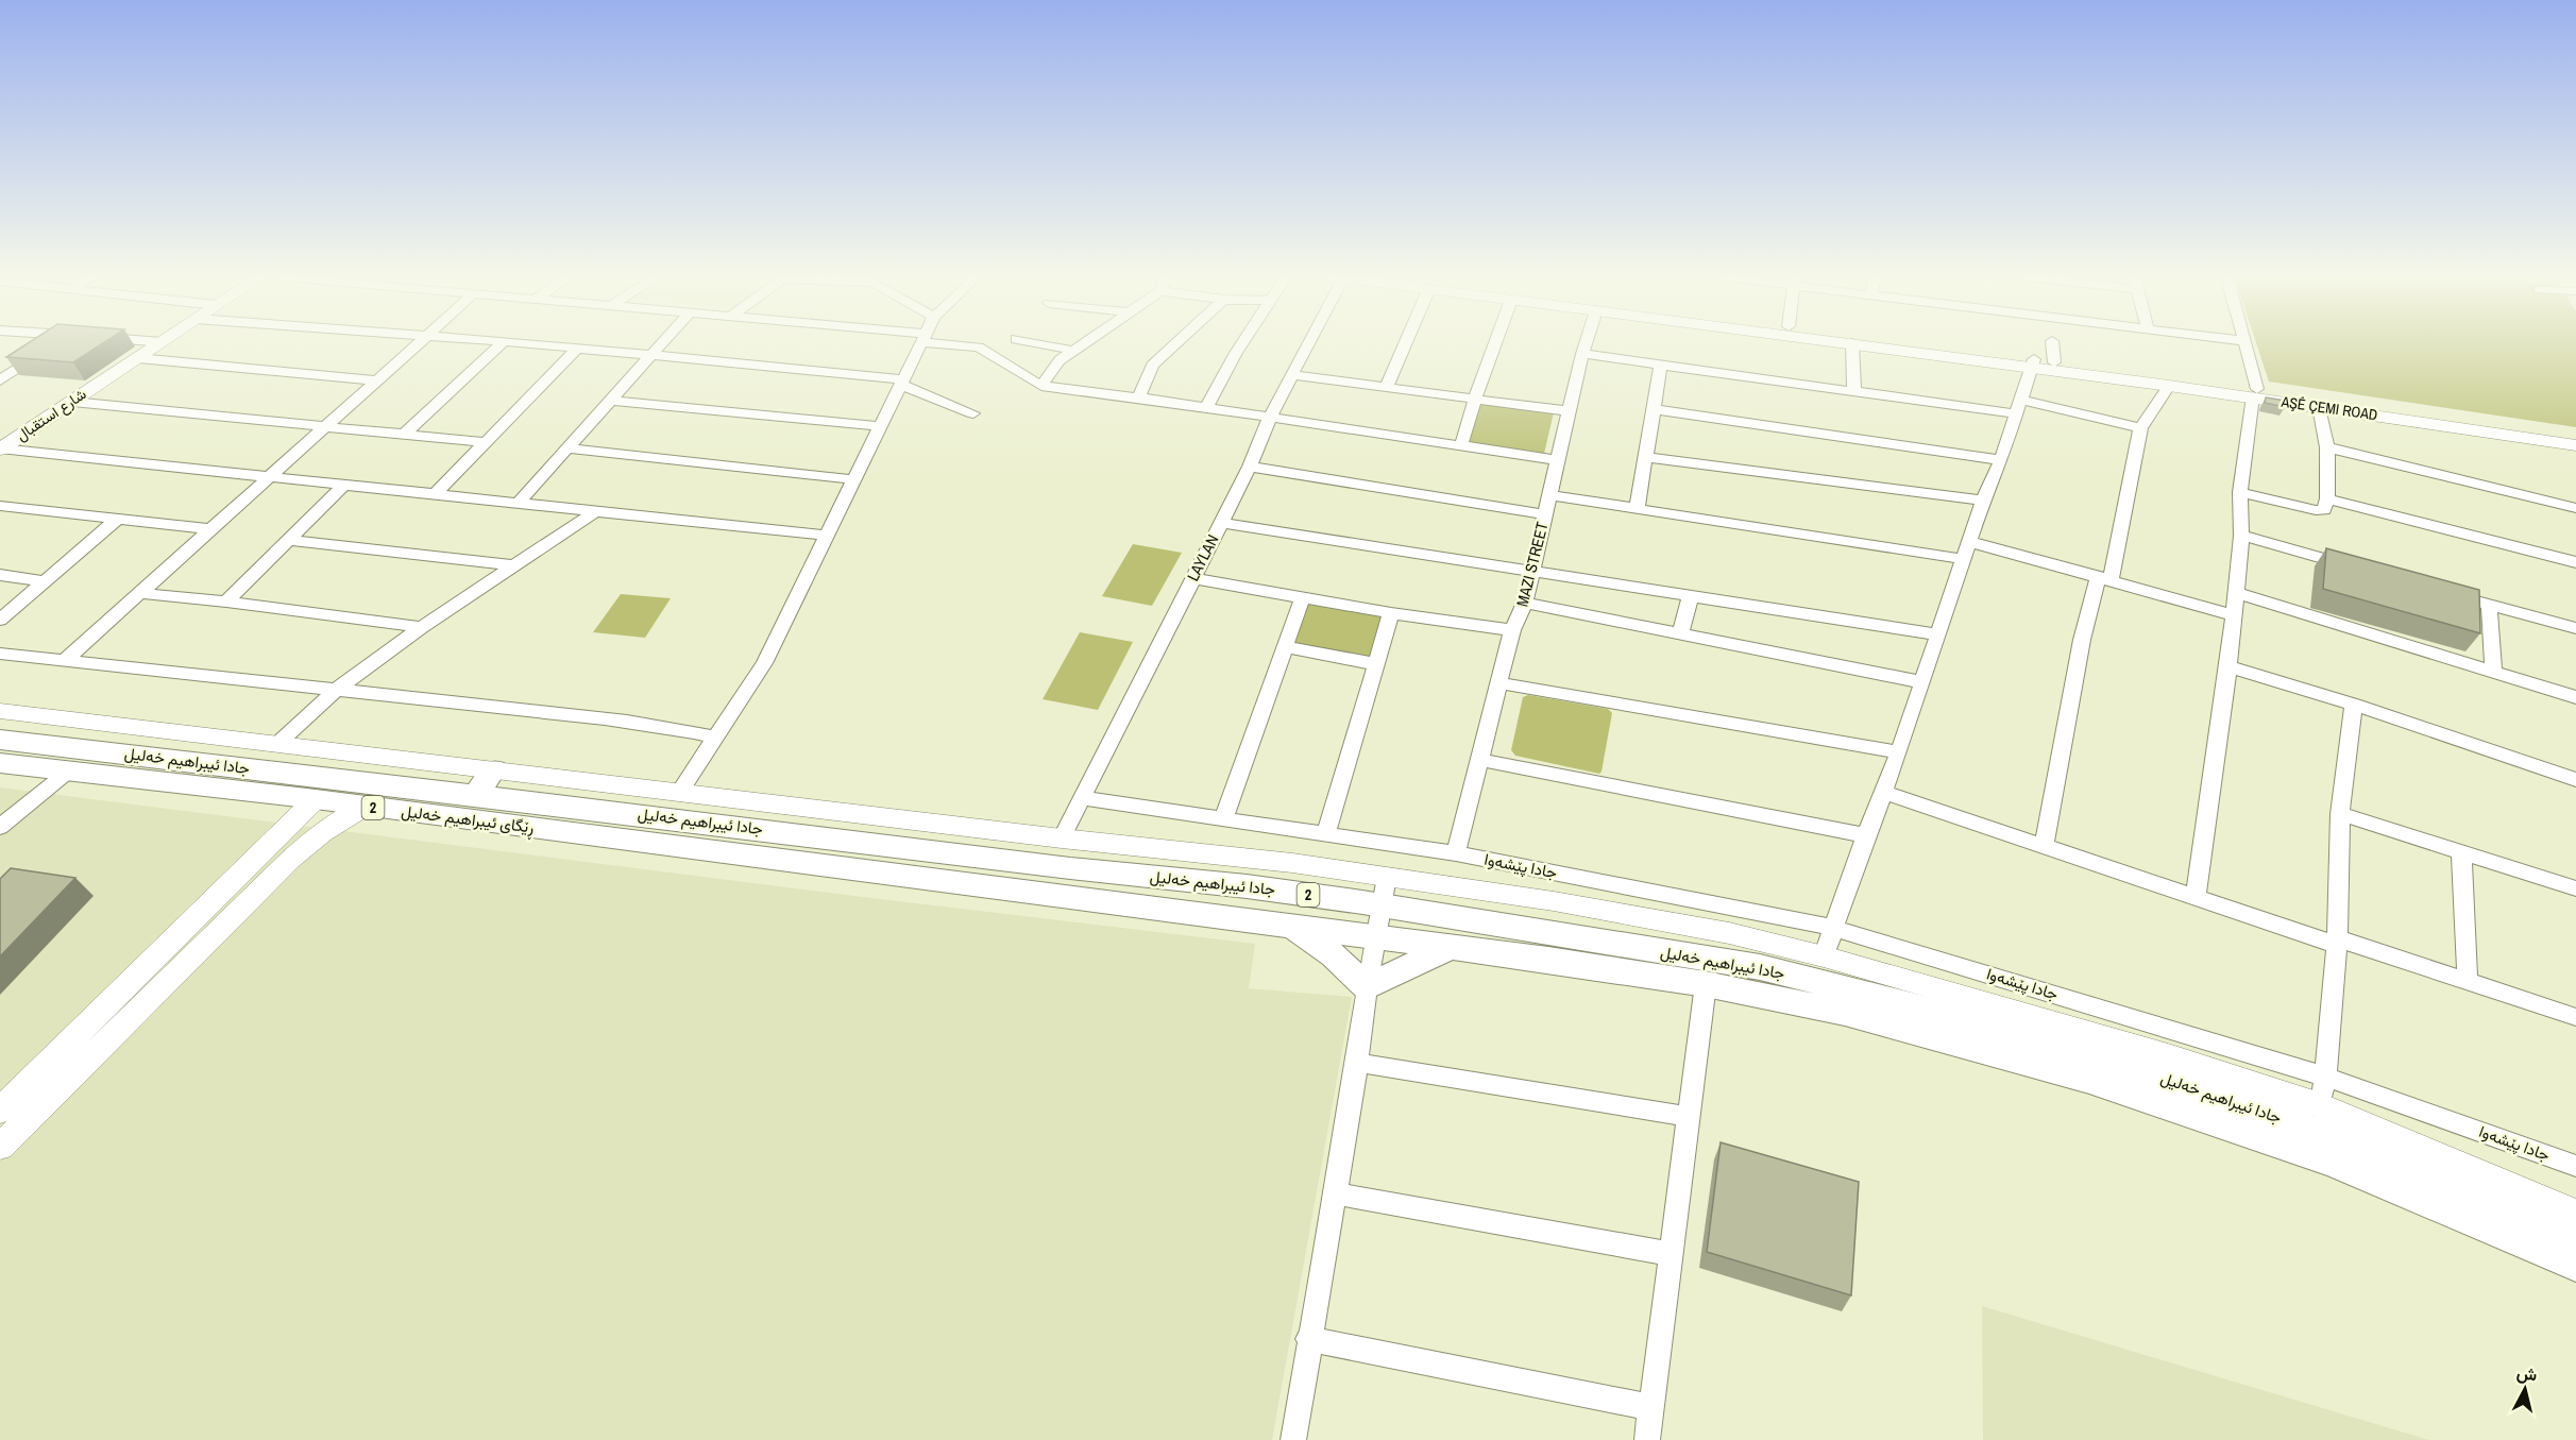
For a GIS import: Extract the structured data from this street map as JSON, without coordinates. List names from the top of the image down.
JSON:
{
  "streets": {
    "highway": ["جادا ئیبراهیم خەلیل", "2", "ڕێگای ئیبراهیم خەلیل"],
    "main road": ["AŞÊ ÇEMI ROAD", "شارع استقبال"],
    "street": ["LAYLAN", "MAZI STREET", "جادا پێشەوا"]
  },
  "crossings": [
    ["LAYLAN", "جادا ئیبراهیم خەلیل"],
    ["LAYLAN", "جادا پێشەوا"],
    ["MAZI STREET", "جادا پێشەوا"],
    ["جادا ئیبراهیم خەلیل", "ڕێگای ئیبراهیم خەلیل"]
  ],
  "north": "top"
}
